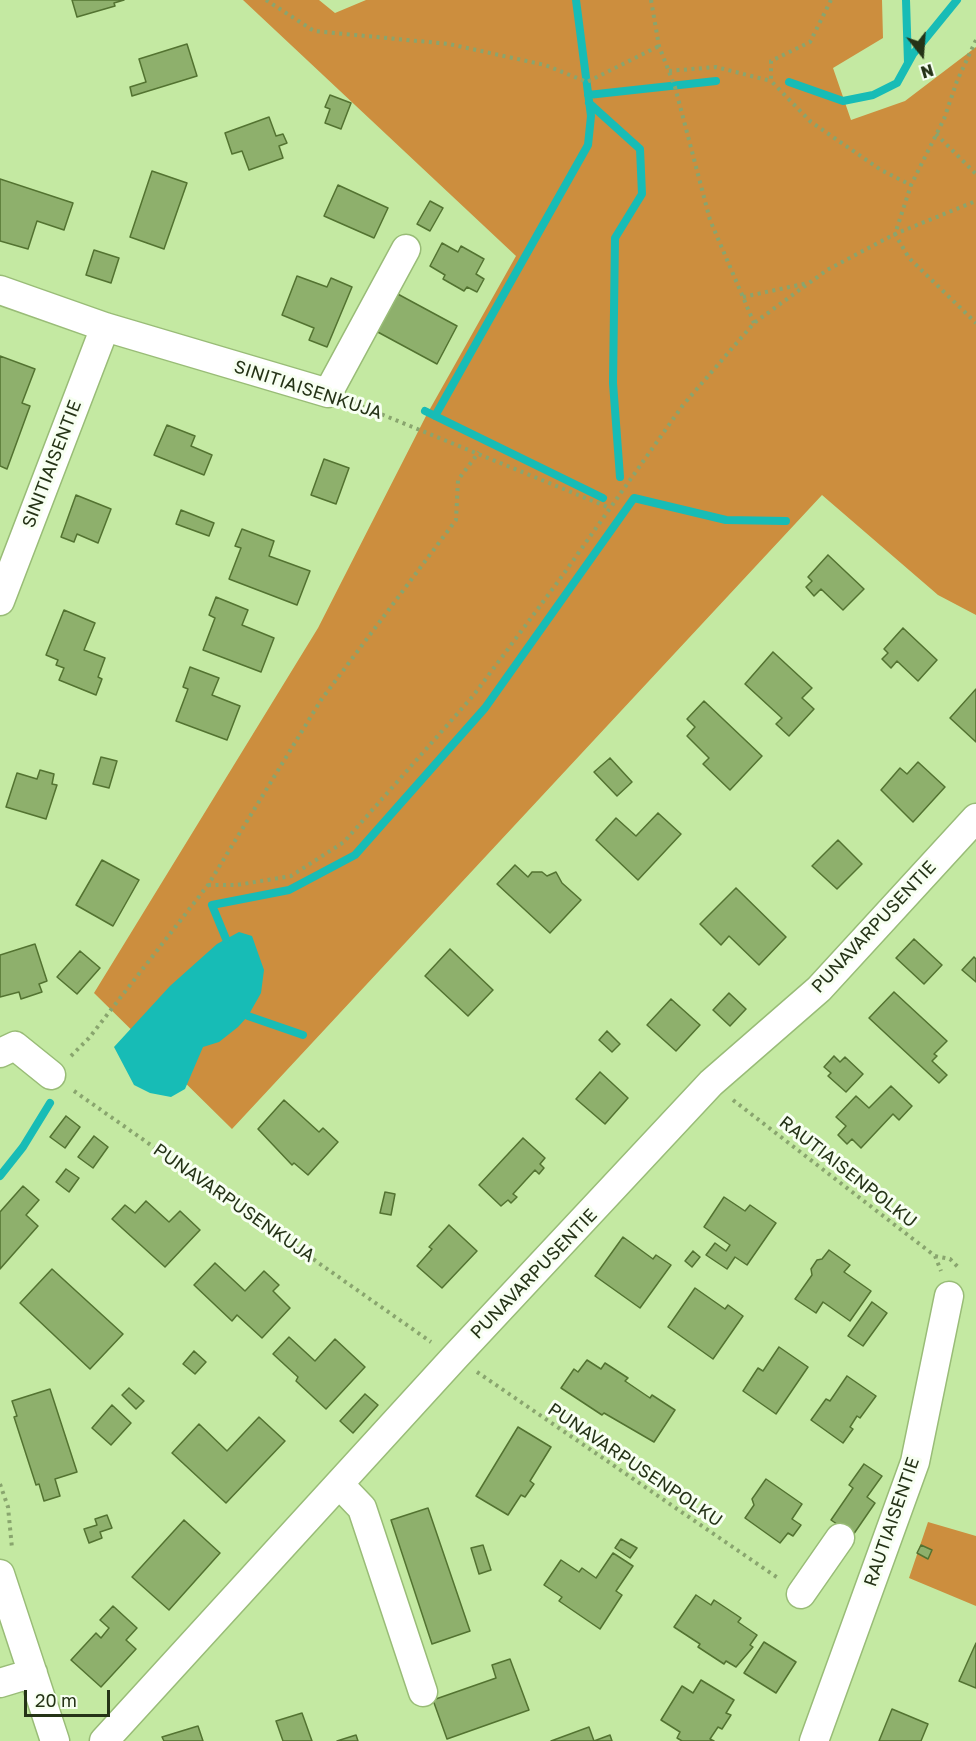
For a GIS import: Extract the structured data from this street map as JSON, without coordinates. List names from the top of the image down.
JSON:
{
  "streets": {
    "street": [
      "SINITIAISENKUJA",
      "SINITIAISENTIE",
      "PUNAVARPUSENTIE",
      "RAUTIAISENTIE"
    ],
    "path": ["RAUTIAISENPOLKU", "PUNAVARPUSENKUJA", "PUNAVARPUSENPOLKU"]
  },
  "crossings": [
    ["SINITIAISENKUJA", "SINITIAISENTIE"],
    ["PUNAVARPUSENTIE", "RAUTIAISENPOLKU"],
    ["PUNAVARPUSENTIE", "PUNAVARPUSENKUJA"],
    ["PUNAVARPUSENTIE", "PUNAVARPUSENPOLKU"],
    ["RAUTIAISENPOLKU", "RAUTIAISENTIE"],
    ["PUNAVARPUSENKUJA", "PUNAVARPUSENPOLKU"]
  ],
  "scale_bar": "20 m",
  "north": "bottom"
}
